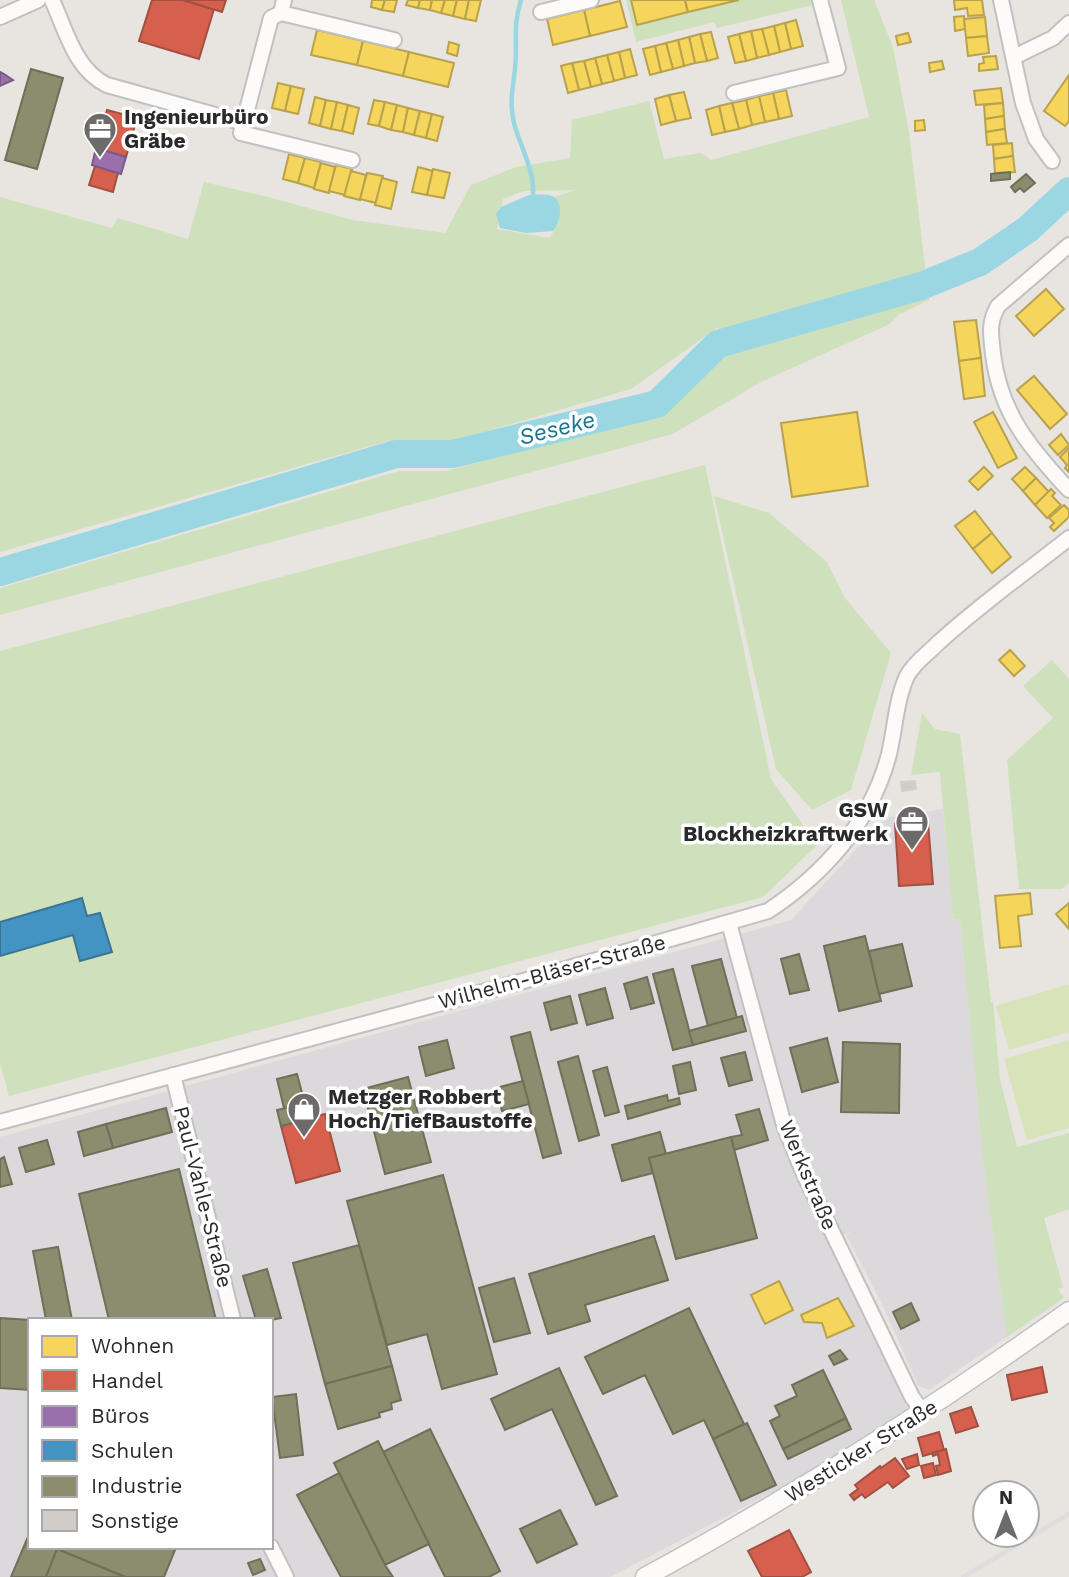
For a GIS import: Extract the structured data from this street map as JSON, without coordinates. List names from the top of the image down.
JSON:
{
  "streets": {
    "street": [
      "Wilhelm-Bläser-Straße",
      "Werkstraße",
      "Paul-Vahle-Straße",
      "Westicker Straße"
    ]
  },
  "crossings": [
    ["Wilhelm-Bläser-Straße", "Werkstraße"],
    ["Wilhelm-Bläser-Straße", "Paul-Vahle-Straße"],
    ["Werkstraße", "Westicker Straße"]
  ],
  "water": ["Seseke"],
  "places": {
    "office": ["Ingenieurbüro Gräbe", "GSW Blockheizkraftwerk"],
    "shop": ["Metzger Robbert Hoch/TiefBaustoffe"]
  },
  "legend": [
    "Wohnen",
    "Handel",
    "Büros",
    "Schulen",
    "Industrie",
    "Sonstige"
  ],
  "north": "top"
}
